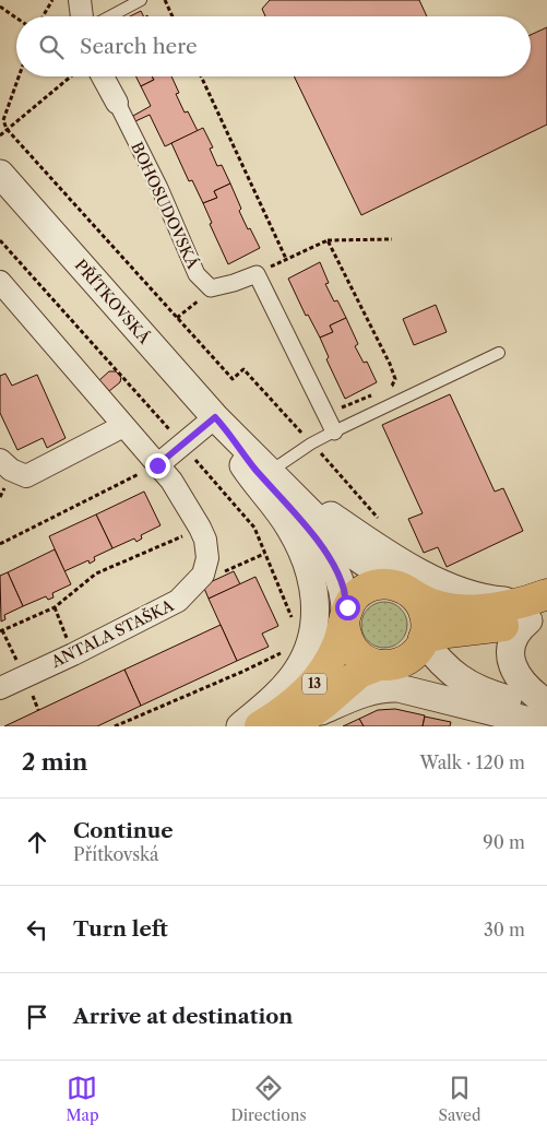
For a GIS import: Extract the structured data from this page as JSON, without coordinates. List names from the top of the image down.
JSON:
{
  "streets": {
    "main road": ["13"],
    "street": ["BOHOSUDOVSKÁ", "PŘÍTKOVSKÁ", "ANTALA STAŠKA"]
  },
  "crossings": [
    ["PŘÍTKOVSKÁ", "13"]
  ],
  "page": {
    "search": "Search here",
    "heading": ["2 min", "Walk · 120 m"],
    "list": [
      ["Continue", "Přítkovská", "90 m"],
      ["Turn left", "30 m"],
      "Arrive at destination"
    ],
    "nav": ["Map", "Directions", "Saved"]
  }
}
